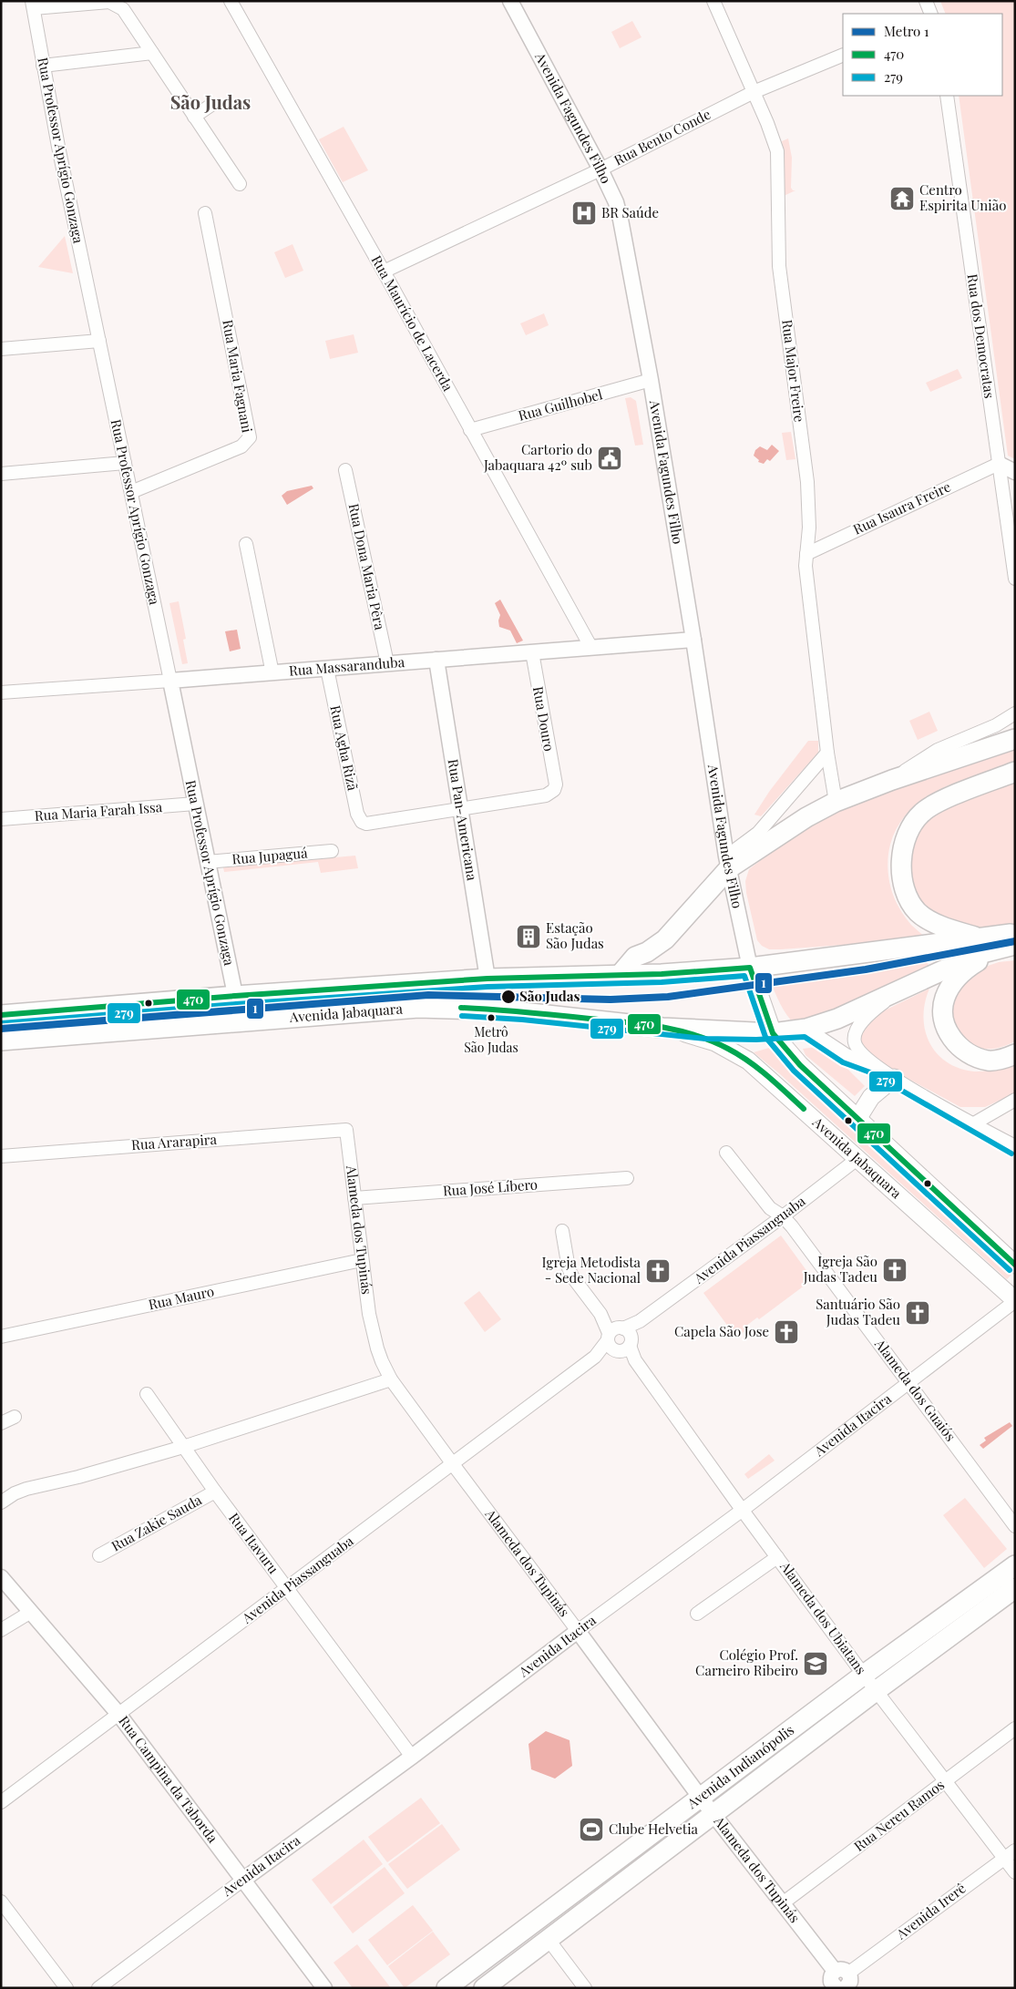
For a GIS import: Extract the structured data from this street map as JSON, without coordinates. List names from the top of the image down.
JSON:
{
  "streets": {
    "main road": ["Avenida Jabaquara", "Avenida Indianópolis"],
    "street": [
      "Avenida Fagundes Filho",
      "Rua Bento Conde",
      "Rua Professor Aprígio Gonzaga",
      "Rua Maurício de Lacerda",
      "Rua dos Democratas",
      "Rua Major Freire",
      "Rua Maria Fagnani",
      "Rua Guilhobel",
      "Rua Isaura Freire",
      "Rua Dona Maria Pêra",
      "Rua Massaranduba",
      "Rua Douro",
      "Rua Agha Rizã",
      "Rua Maria Farah Issa",
      "Rua Pan-Americana",
      "Rua Jupaguá",
      "Rua Ararapira",
      "Rua José Líbero",
      "Alameda dos Tupinás",
      "Avenida Piassanguaba",
      "Rua Mauro",
      "Alameda dos Guaiós",
      "Avenida Itacira",
      "Rua Zakie Sauda",
      "Rua Itavuru",
      "Alameda dos Ubiatans",
      "Rua Campina da Taborda",
      "Rua Nereu Ramos",
      "Avenida Irerê"
    ]
  },
  "crossings": [
    ["Avenida Fagundes Filho", "Rua Bento Conde"],
    ["Avenida Fagundes Filho", "Rua Guilhobel"],
    ["Avenida Fagundes Filho", "Rua Massaranduba"],
    ["Avenida Fagundes Filho", "Avenida Jabaquara"],
    ["Rua Bento Conde", "Rua Maurício de Lacerda"],
    ["Rua Bento Conde", "Rua Major Freire"],
    ["Rua Professor Aprígio Gonzaga", "Rua Maria Fagnani"],
    ["Rua Professor Aprígio Gonzaga", "Rua Massaranduba"],
    ["Rua Professor Aprígio Gonzaga", "Rua Maria Farah Issa"],
    ["Rua Professor Aprígio Gonzaga", "Rua Jupaguá"],
    ["Rua Professor Aprígio Gonzaga", "Avenida Jabaquara"],
    ["Rua Maurício de Lacerda", "Rua Guilhobel"],
    ["Rua Maurício de Lacerda", "Rua Massaranduba"],
    ["Rua dos Democratas", "Rua Isaura Freire"],
    ["Rua Major Freire", "Rua Isaura Freire"],
    ["Rua Dona Maria Pêra", "Rua Massaranduba"],
    ["Rua Massaranduba", "Rua Douro"],
    ["Rua Massaranduba", "Rua Agha Rizã"],
    ["Rua Massaranduba", "Rua Pan-Americana"],
    ["Rua Douro", "Rua Agha Rizã"],
    ["Rua Douro", "Rua Pan-Americana"],
    ["Rua Agha Rizã", "Rua Pan-Americana"],
    ["Rua Pan-Americana", "Avenida Jabaquara"],
    ["Avenida Jabaquara", "Avenida Piassanguaba"],
    ["Avenida Jabaquara", "Avenida Itacira"],
    ["Rua Ararapira", "Alameda dos Tupinás"],
    ["Rua José Líbero", "Alameda dos Tupinás"],
    ["Alameda dos Tupinás", "Avenida Piassanguaba"],
    ["Alameda dos Tupinás", "Rua Mauro"],
    ["Alameda dos Tupinás", "Avenida Itacira"],
    ["Alameda dos Tupinás", "Avenida Indianópolis"],
    ["Alameda dos Tupinás", "Rua Nereu Ramos"],
    ["Alameda dos Tupinás", "Avenida Irerê"],
    ["Avenida Piassanguaba", "Alameda dos Guaiós"],
    ["Avenida Piassanguaba", "Rua Itavuru"],
    ["Avenida Piassanguaba", "Alameda dos Ubiatans"],
    ["Avenida Piassanguaba", "Rua Campina da Taborda"],
    ["Alameda dos Guaiós", "Avenida Itacira"],
    ["Avenida Itacira", "Rua Itavuru"],
    ["Avenida Itacira", "Alameda dos Ubiatans"],
    ["Avenida Itacira", "Rua Campina da Taborda"],
    ["Rua Zakie Sauda", "Rua Itavuru"],
    ["Alameda dos Ubiatans", "Avenida Indianópolis"],
    ["Alameda dos Ubiatans", "Rua Nereu Ramos"],
    ["Alameda dos Ubiatans", "Avenida Irerê"]
  ],
  "districts": ["São Judas"],
  "places": {
    "temple": ["Centro Espirita União"],
    "hospital": ["BR Saúde"],
    "public building": ["Cartorio do Jabaquara 42º sub"],
    "building": ["Estação São Judas"],
    "other": ["São Judas", "Metrô São Judas"],
    "church": [
      "Igreja São Judas Tadeu",
      "Igreja Metodista - Sede Nacional",
      "Santuário São Judas Tadeu",
      "Capela São Jose"
    ],
    "school or university": ["Colégio Prof. Carneiro Ribeiro"],
    "sports": ["Clube Helvetia"]
  },
  "lines": ["metro line 1", "transit line 470", "transit line 279"],
  "legend": ["Metro 1", "470", "279"]
}
